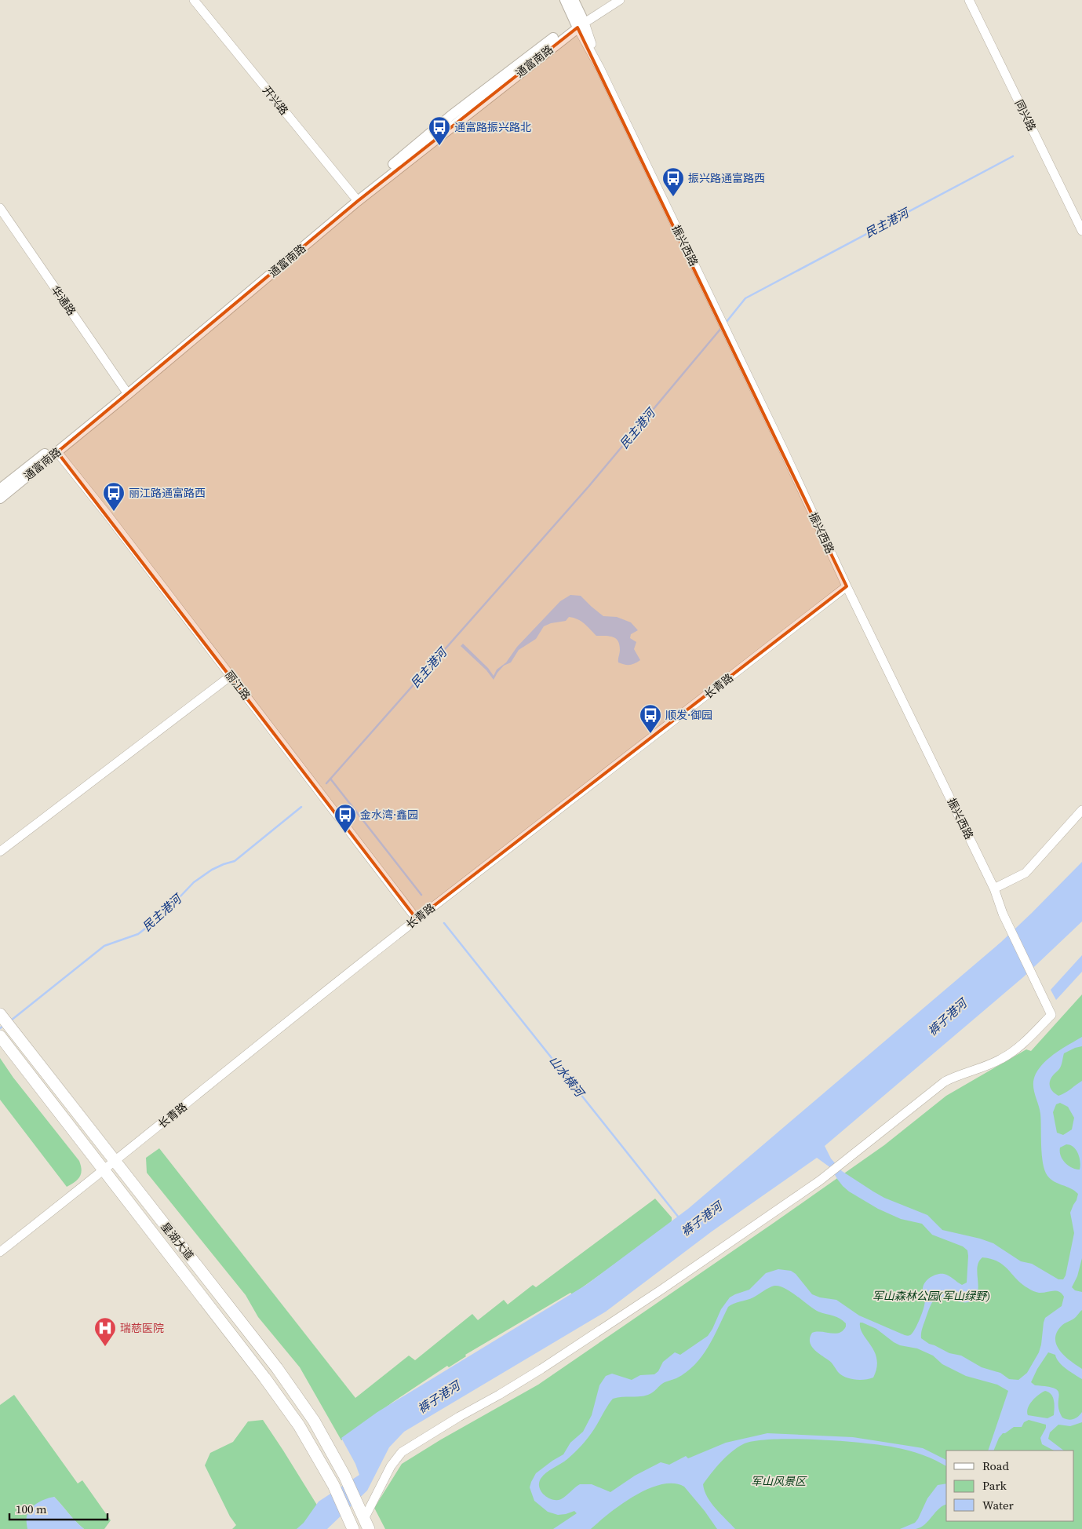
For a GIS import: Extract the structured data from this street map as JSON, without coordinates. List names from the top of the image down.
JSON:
{
  "streets": {
    "main road": ["通富南路", "星湖大道"],
    "street": [
      "开兴路",
      "同兴路",
      "振兴西路",
      "华通路",
      "丽江路",
      "长青路"
    ]
  },
  "crossings": [
    ["通富南路", "开兴路"],
    ["通富南路", "振兴西路"],
    ["通富南路", "华通路"],
    ["通富南路", "丽江路"],
    ["振兴西路", "长青路"],
    ["振兴西路", "星湖大道"],
    ["丽江路", "长青路"],
    ["长青路", "星湖大道"]
  ],
  "water": ["民主港河", "裤子港河", "山水横河"],
  "parks": ["军山森林公园(军山绿野)", "军山风景区"],
  "places": {
    "bus stop": [
      "通富路振兴路北",
      "振兴路通富路西",
      "丽江路通富路西",
      "顺发·御园",
      "金水湾·鑫园"
    ],
    "hospital": ["瑞慈医院"]
  },
  "legend": ["Road", "Park", "Water"],
  "scale_bar": "100 m"
}
